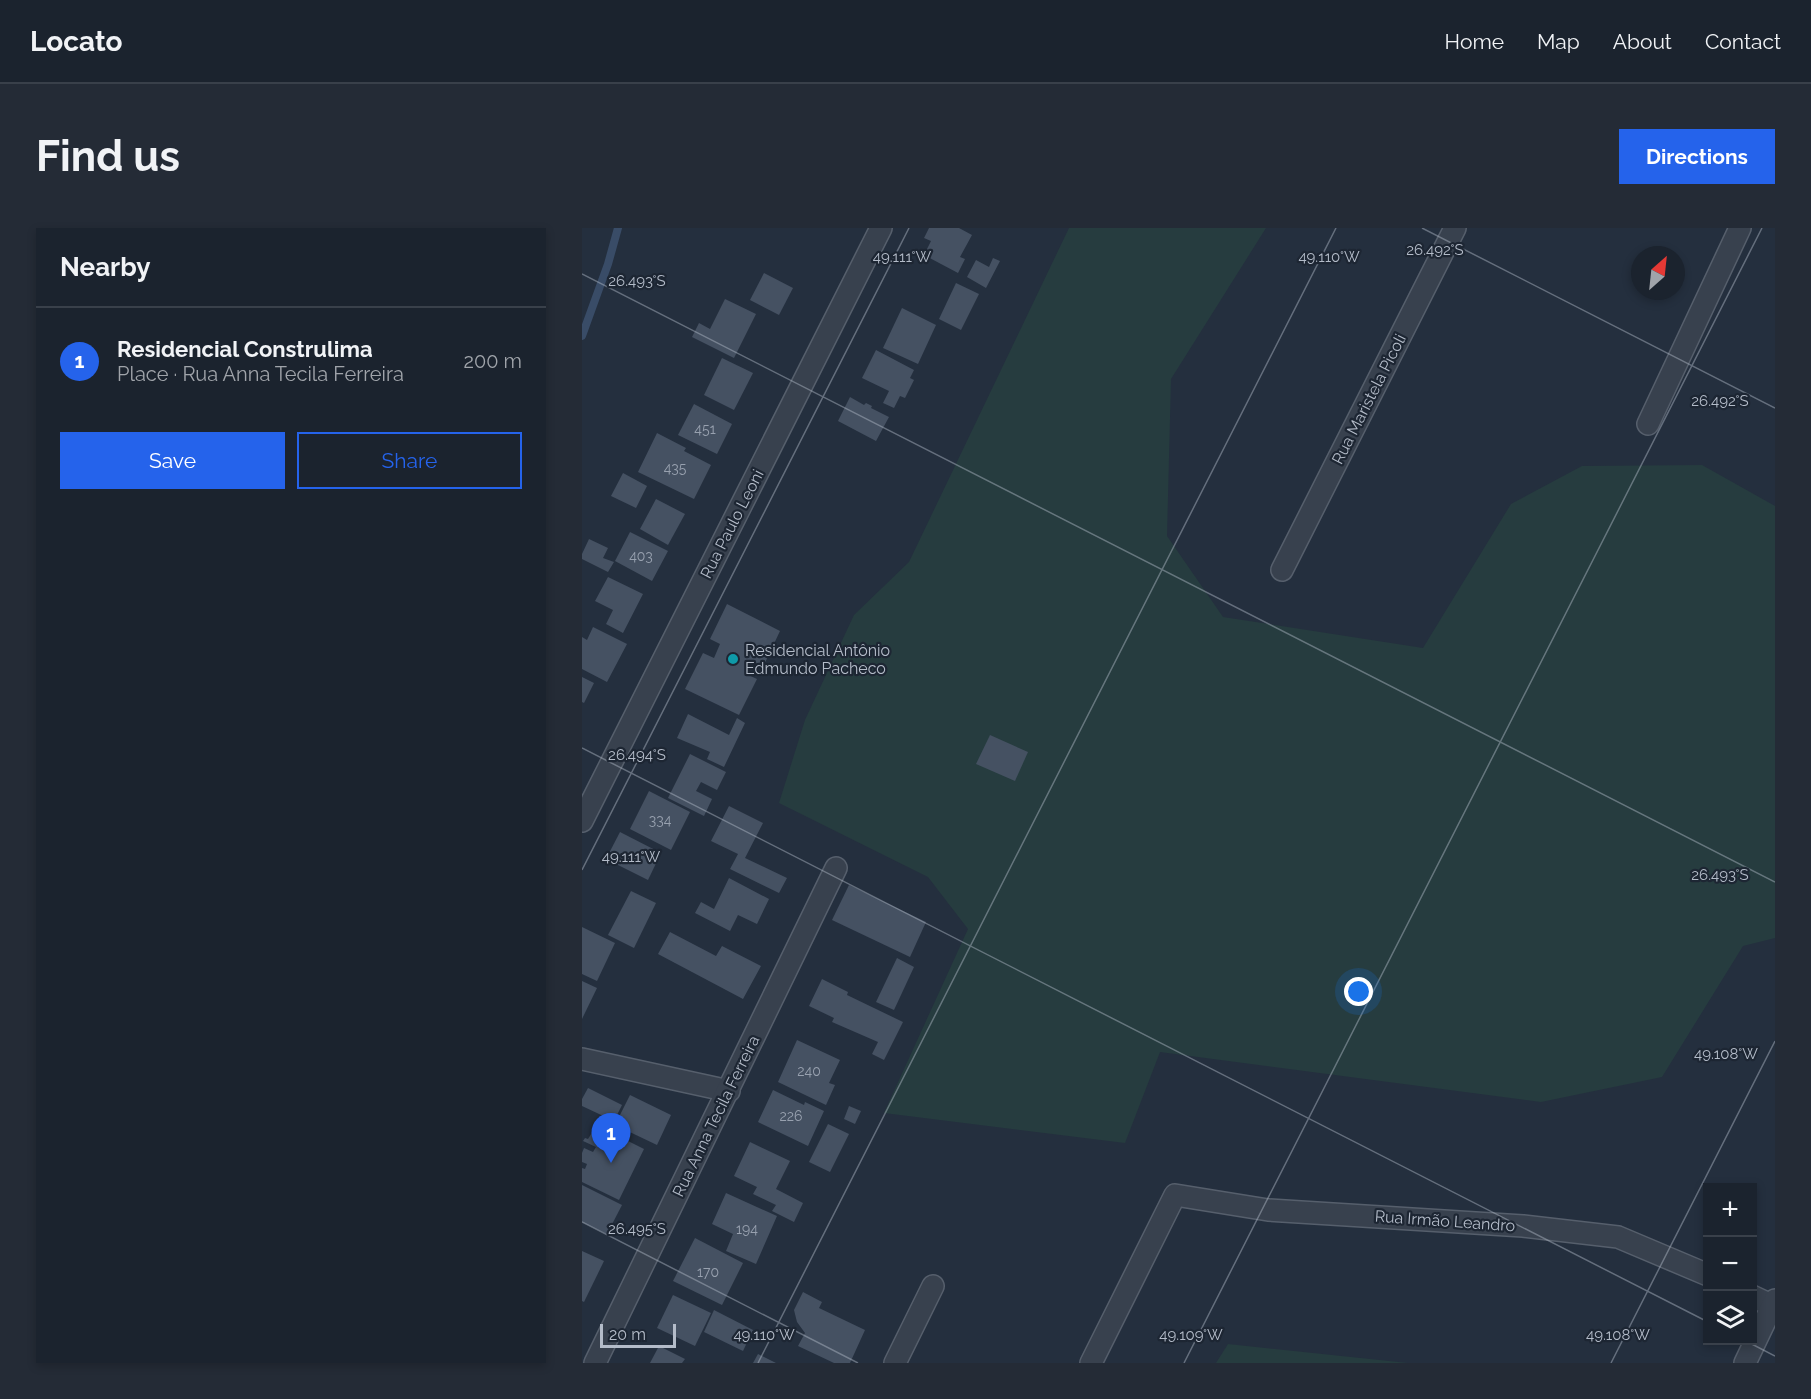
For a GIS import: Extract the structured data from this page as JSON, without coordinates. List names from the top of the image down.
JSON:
{
  "streets": {
    "street": [
      "Rua Maristela Picoli",
      "Rua Paulo Leoni",
      "Rua Anna Tecila Ferreira",
      "Rua Irmão Leandro"
    ]
  },
  "places": ["Residencial Antônio Edmundo Pacheco"],
  "house_numbers": [
    "451",
    "435",
    "403",
    "334",
    "240",
    "226",
    "194",
    "170"
  ],
  "scale_bar": "20 m",
  "north": "top right",
  "page": {
    "header": "Locato",
    "nav": [
      "Home",
      "Map",
      "About",
      "Contact"
    ],
    "buttons": [
      "Directions",
      ["Save", "Share"]
    ],
    "title": "Find us",
    "heading": "Nearby",
    "list": [
      {
        "mark": "1",
        "name": "Residencial Construlima",
        "note": "Place · Rua Anna Tecila Ferreira",
        "value": "200 m"
      }
    ],
    "pins": "1",
    "map_buttons": ["+", "−"],
    "scale": "20 m"
  },
  "coordinates": [
    "26.492°S",
    "49.111°W",
    "49.110°W",
    "26.493°S",
    "26.494°S",
    "49.108°W",
    "26.495°S",
    "49.109°W"
  ]
}
